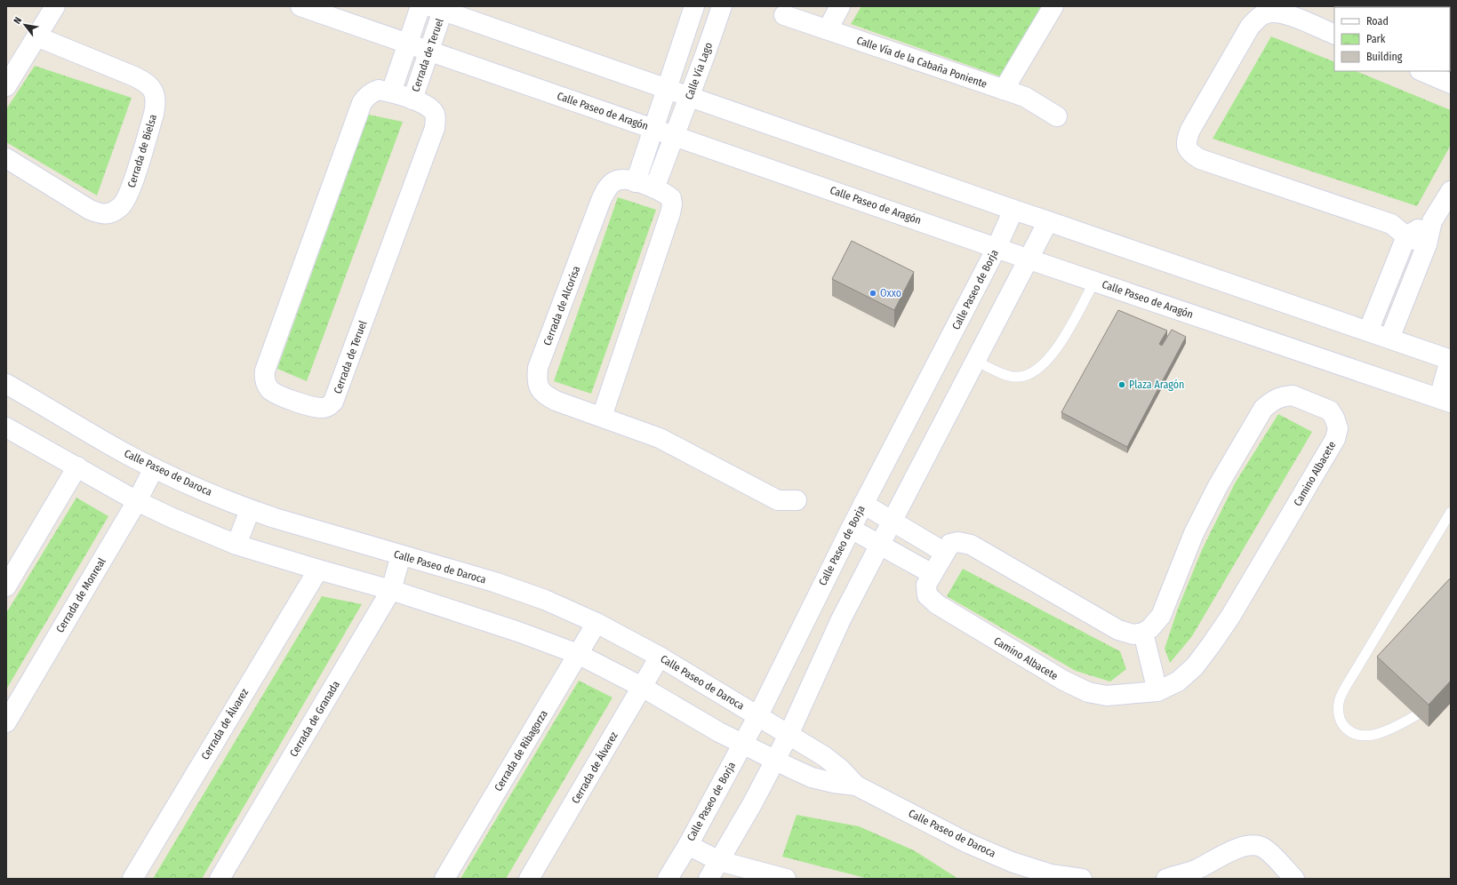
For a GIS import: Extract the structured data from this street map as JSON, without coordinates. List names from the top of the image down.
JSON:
{
  "streets": {
    "street": [
      "Cerrada de Teruel",
      "Calle Vía de la Cabaña Poniente",
      "Calle Vía Lago",
      "Calle Paseo de Aragón",
      "Cerrada de Bielsa",
      "Calle Paseo de Borja",
      "Cerrada de Alcorisa",
      "Calle Paseo de Daroca",
      "Camino Albacete",
      "Cerrada de Monreal",
      "Cerrada de Granada",
      "Cerrada de Álvarez",
      "Cerrada de Ribagorza"
    ]
  },
  "crossings": [
    ["Cerrada de Teruel", "Calle Paseo de Aragón"],
    ["Calle Vía Lago", "Calle Paseo de Aragón"],
    ["Calle Paseo de Aragón", "Calle Paseo de Borja"],
    ["Calle Paseo de Borja", "Calle Paseo de Daroca"],
    ["Calle Paseo de Daroca", "Cerrada de Monreal"],
    ["Calle Paseo de Daroca", "Cerrada de Granada"],
    ["Calle Paseo de Daroca", "Cerrada de Álvarez"],
    ["Calle Paseo de Daroca", "Cerrada de Ribagorza"]
  ],
  "places": ["Oxxo", "Plaza Aragón"],
  "legend": ["Road", "Park", "Building"],
  "north": "top left"
}
